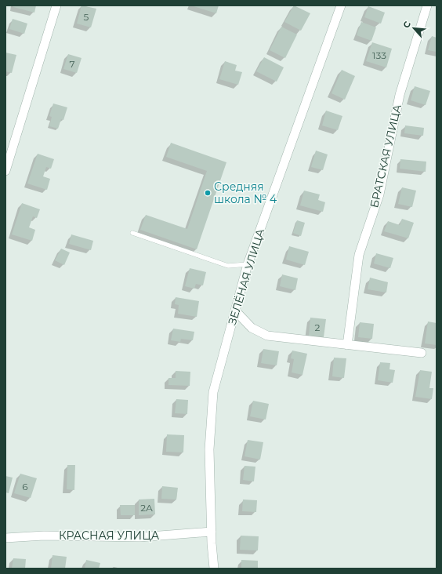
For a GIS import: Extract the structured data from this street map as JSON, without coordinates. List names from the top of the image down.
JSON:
{
  "streets": {
    "street": ["БРАТСКАЯ УЛИЦА", "ЗЕЛЁНАЯ УЛИЦА", "КРАСНАЯ УЛИЦА"]
  },
  "crossings": [
    ["ЗЕЛЁНАЯ УЛИЦА", "КРАСНАЯ УЛИЦА"]
  ],
  "places": ["Средняя школа № 4"],
  "house_numbers": [
    "5",
    "133",
    "7",
    "2",
    "6",
    "2А"
  ],
  "north": "top left"
}
